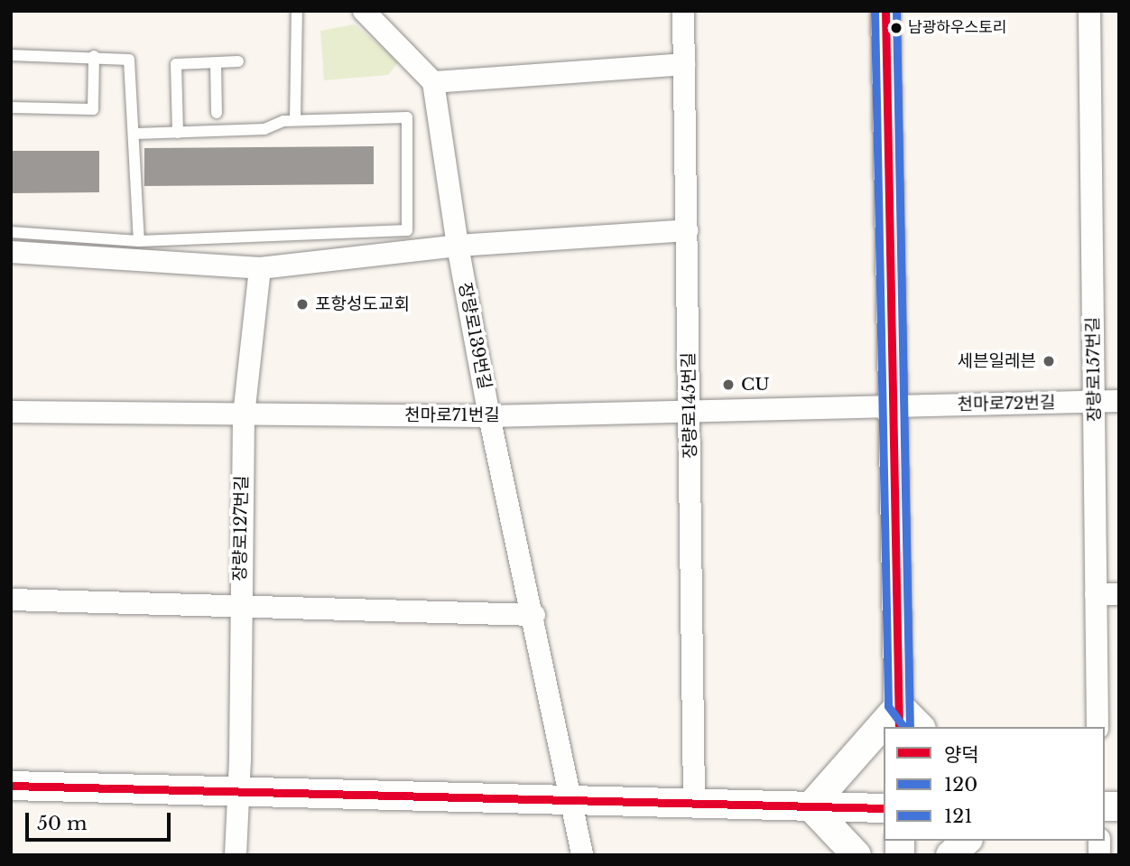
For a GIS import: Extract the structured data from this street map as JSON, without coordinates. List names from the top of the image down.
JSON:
{
  "streets": {
    "street": [
      "장량로139번길",
      "장량로157번길",
      "천마로72번길",
      "장량로145번길",
      "천마로71번길",
      "장량로127번길"
    ]
  },
  "crossings": [
    ["장량로139번길", "천마로71번길"],
    ["장량로157번길", "천마로72번길"],
    ["천마로72번길", "천마로71번길"],
    ["장량로145번길", "천마로71번길"],
    ["천마로71번길", "장량로127번길"]
  ],
  "places": [
    "남광하우스토리",
    "포항성도교회",
    "세븐일레븐",
    "CU"
  ],
  "lines": ["transit line 양덕", "transit line 120", "transit line 121"],
  "legend": ["양덕", "120", "121"],
  "scale_bar": "50 m"
}
